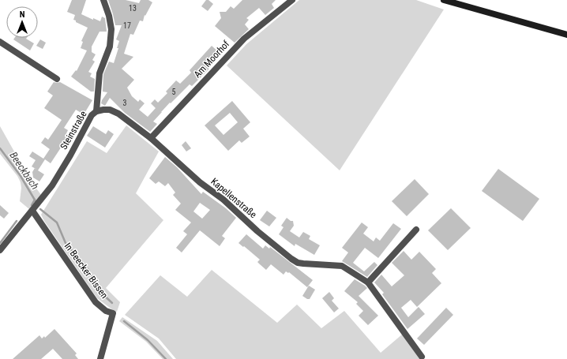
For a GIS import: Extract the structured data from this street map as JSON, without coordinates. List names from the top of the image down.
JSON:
{
  "streets": {
    "street": [
      "Am Moorhof",
      "Steinstraße",
      "Kapellenstraße",
      "In Beecker Bissen"
    ]
  },
  "crossings": [
    ["Am Moorhof", "Kapellenstraße"],
    ["Steinstraße", "Kapellenstraße"],
    ["Steinstraße", "In Beecker Bissen"]
  ],
  "water": ["Beeckbach"],
  "house_numbers": [
    "13",
    "17",
    "5",
    "3"
  ],
  "north": "top"
}
